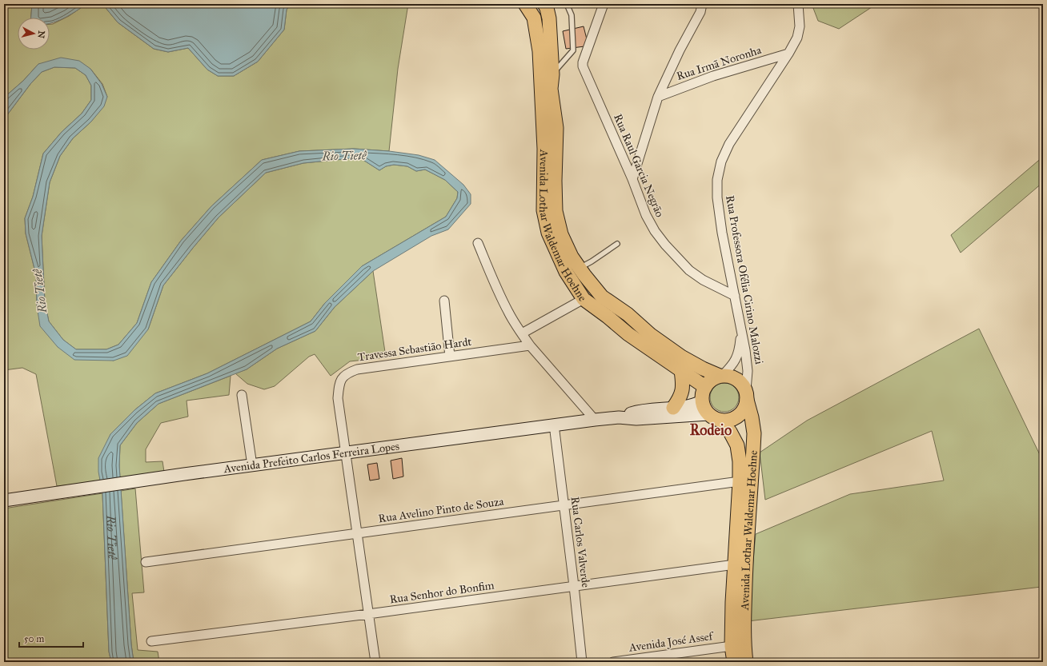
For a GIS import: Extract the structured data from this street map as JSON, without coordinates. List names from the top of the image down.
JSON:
{
  "streets": {
    "main road": ["Avenida Lothar Waldemar Hoehne", "Avenida Prefeito Carlos Ferreira Lopes"],
    "street": [
      "Rua Irmã Noronha",
      "Rua Raul Garcia Negrão",
      "Rua Professora Ofélia Cirino Malozzi",
      "Travessa Sebastião Hardt",
      "Rua Avelino Pinto de Souza",
      "Rua Carlos Valverde",
      "Rua Senhor do Bonfim",
      "Avenida José Assef"
    ]
  },
  "crossings": [
    ["Rua Irmã Noronha", "Rua Professora Ofélia Cirino Malozzi"],
    ["Rua Raul Garcia Negrão", "Rua Professora Ofélia Cirino Malozzi"],
    ["Avenida Lothar Waldemar Hoehne", "Rua Professora Ofélia Cirino Malozzi"],
    ["Avenida Lothar Waldemar Hoehne", "Avenida Prefeito Carlos Ferreira Lopes"],
    ["Avenida Lothar Waldemar Hoehne", "Rua Avelino Pinto de Souza"],
    ["Avenida Lothar Waldemar Hoehne", "Rua Senhor do Bonfim"],
    ["Avenida Lothar Waldemar Hoehne", "Avenida José Assef"],
    ["Rua Professora Ofélia Cirino Malozzi", "Avenida Prefeito Carlos Ferreira Lopes"],
    ["Travessa Sebastião Hardt", "Avenida Prefeito Carlos Ferreira Lopes"],
    ["Travessa Sebastião Hardt", "Rua Avelino Pinto de Souza"],
    ["Travessa Sebastião Hardt", "Rua Senhor do Bonfim"],
    ["Avenida Prefeito Carlos Ferreira Lopes", "Rua Carlos Valverde"],
    ["Rua Avelino Pinto de Souza", "Rua Carlos Valverde"],
    ["Rua Carlos Valverde", "Rua Senhor do Bonfim"]
  ],
  "districts": ["Rodeio"],
  "water": ["Rio Tietê"],
  "scale_bar": "50 m",
  "north": "right"
}
